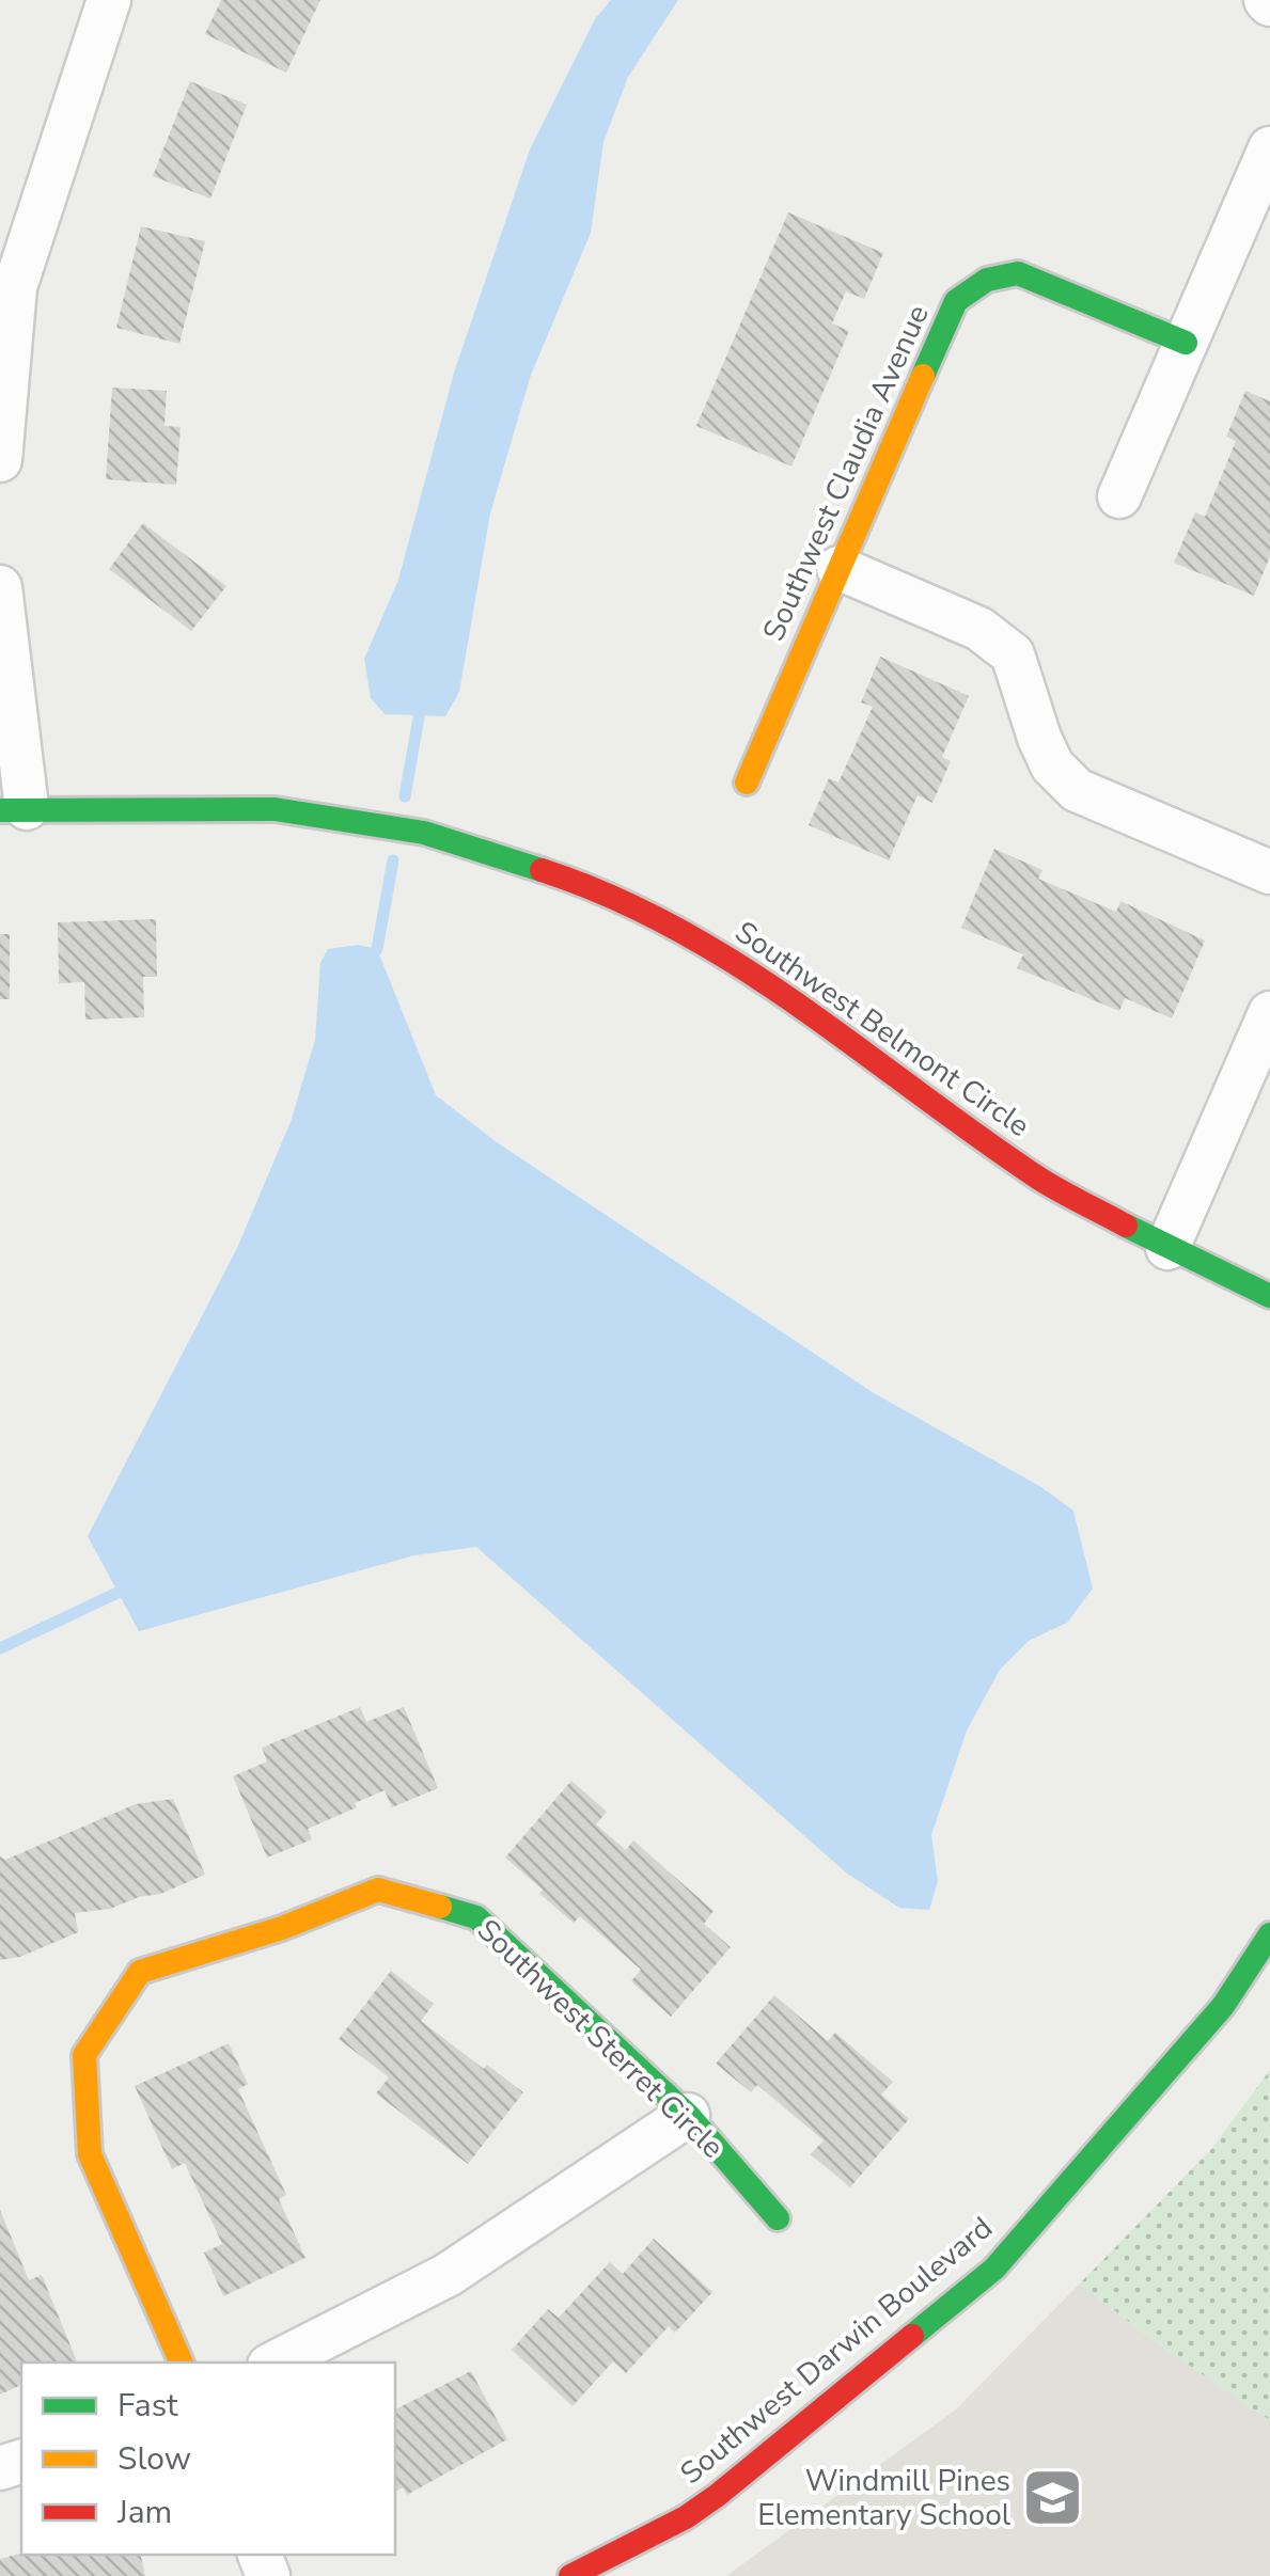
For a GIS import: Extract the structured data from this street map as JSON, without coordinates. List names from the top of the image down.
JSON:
{
  "streets": {
    "street": [
      "Southwest Claudia Avenue",
      "Southwest Belmont Circle",
      "Southwest Sterret Circle",
      "Southwest Darwin Boulevard"
    ]
  },
  "places": {
    "school or university": ["Windmill Pines Elementary School"]
  },
  "legend": ["Fast", "Slow", "Jam"]
}
